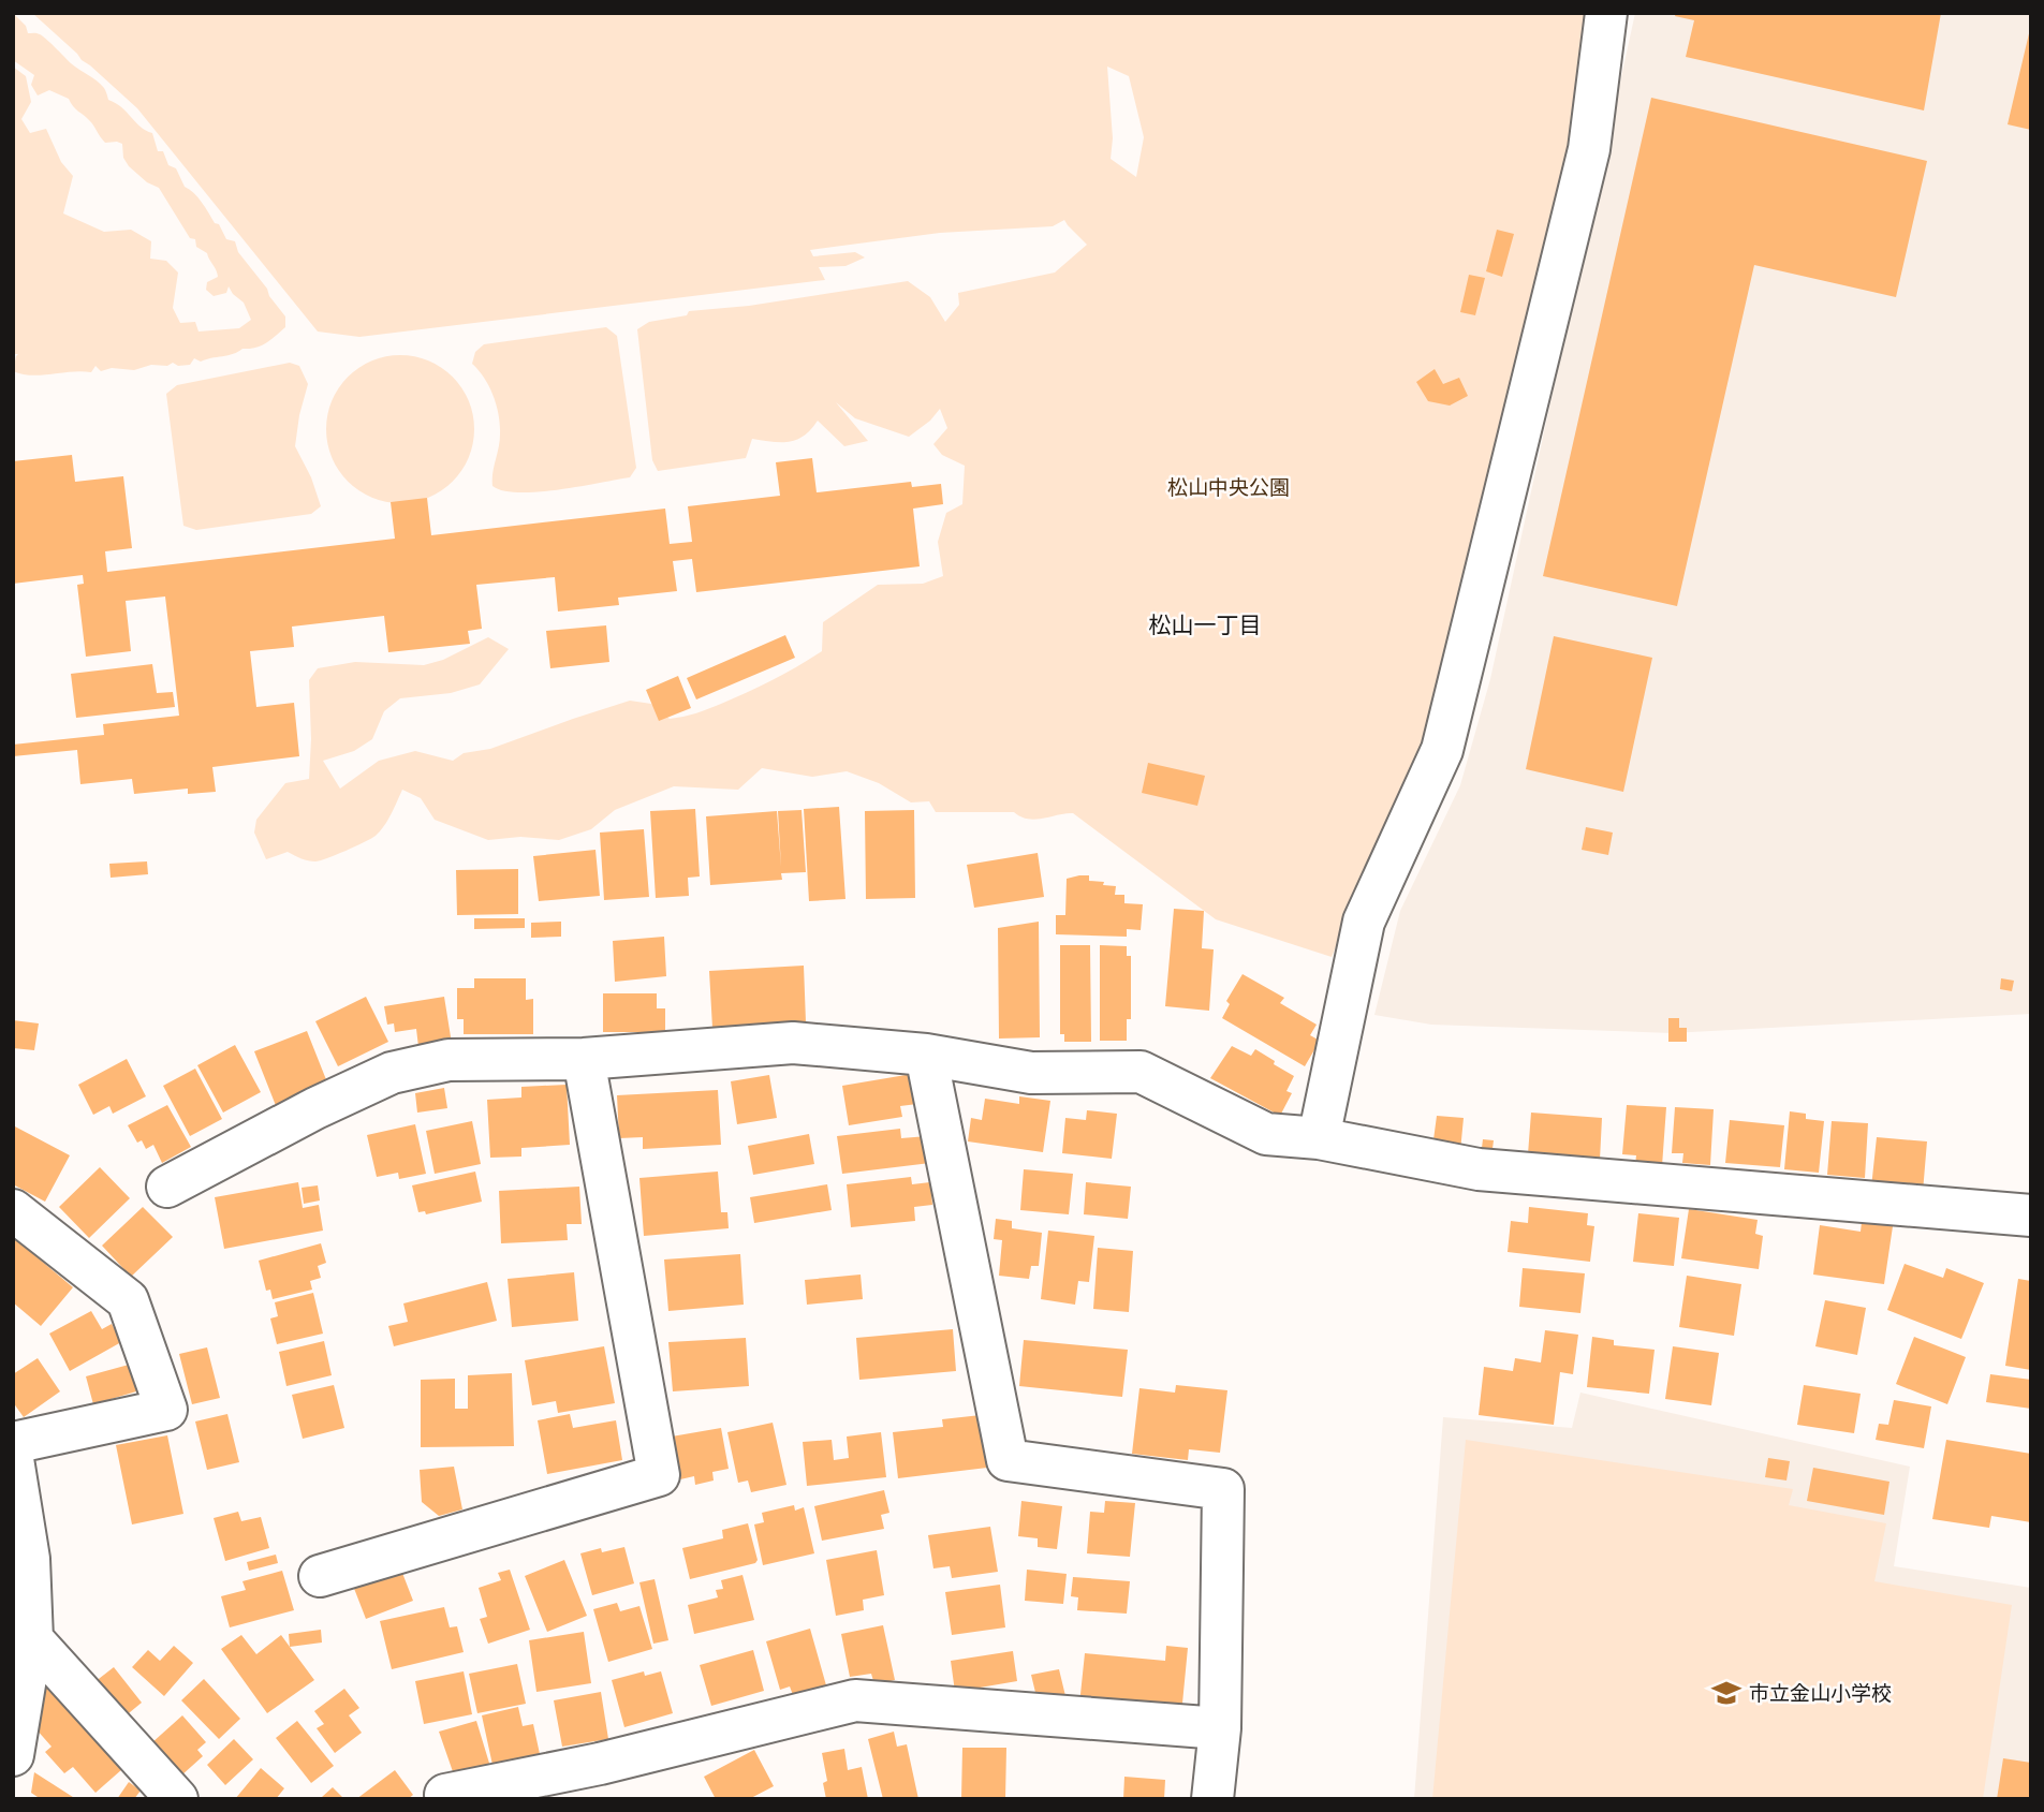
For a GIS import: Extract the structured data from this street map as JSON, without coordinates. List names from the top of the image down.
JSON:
{
  "districts": ["松山一丁目"],
  "parks": ["松山中央公園"],
  "places": {
    "school or university": ["市立金山小学校"]
  }
}
